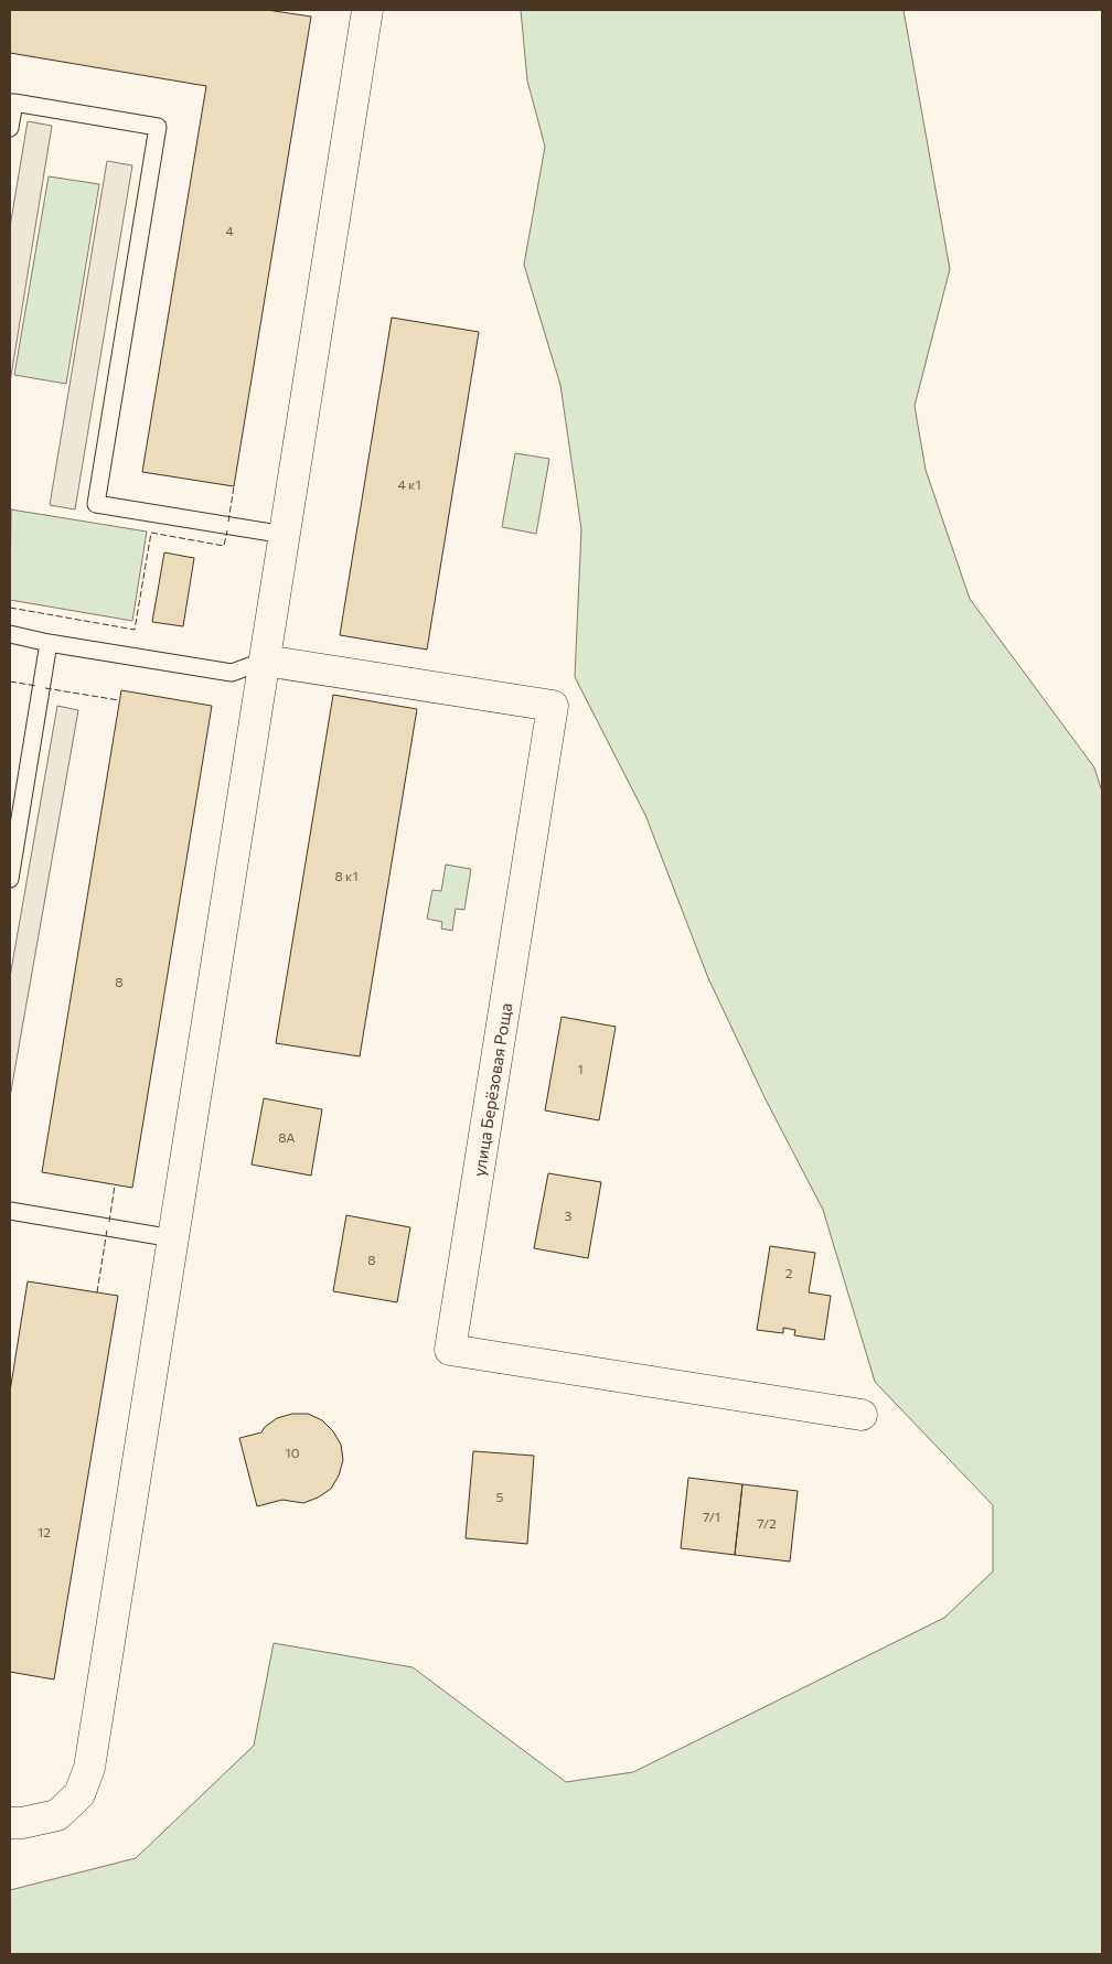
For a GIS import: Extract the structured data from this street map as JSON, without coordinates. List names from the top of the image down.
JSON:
{
  "streets": {
    "street": ["улица Берёзовая Роща"]
  },
  "house_numbers": [
    "4",
    "4 к1",
    "8 к1",
    "8",
    "1",
    "8А",
    "3",
    "8",
    "2",
    "10",
    "5",
    "7/1",
    "7/2",
    "12"
  ]
}
